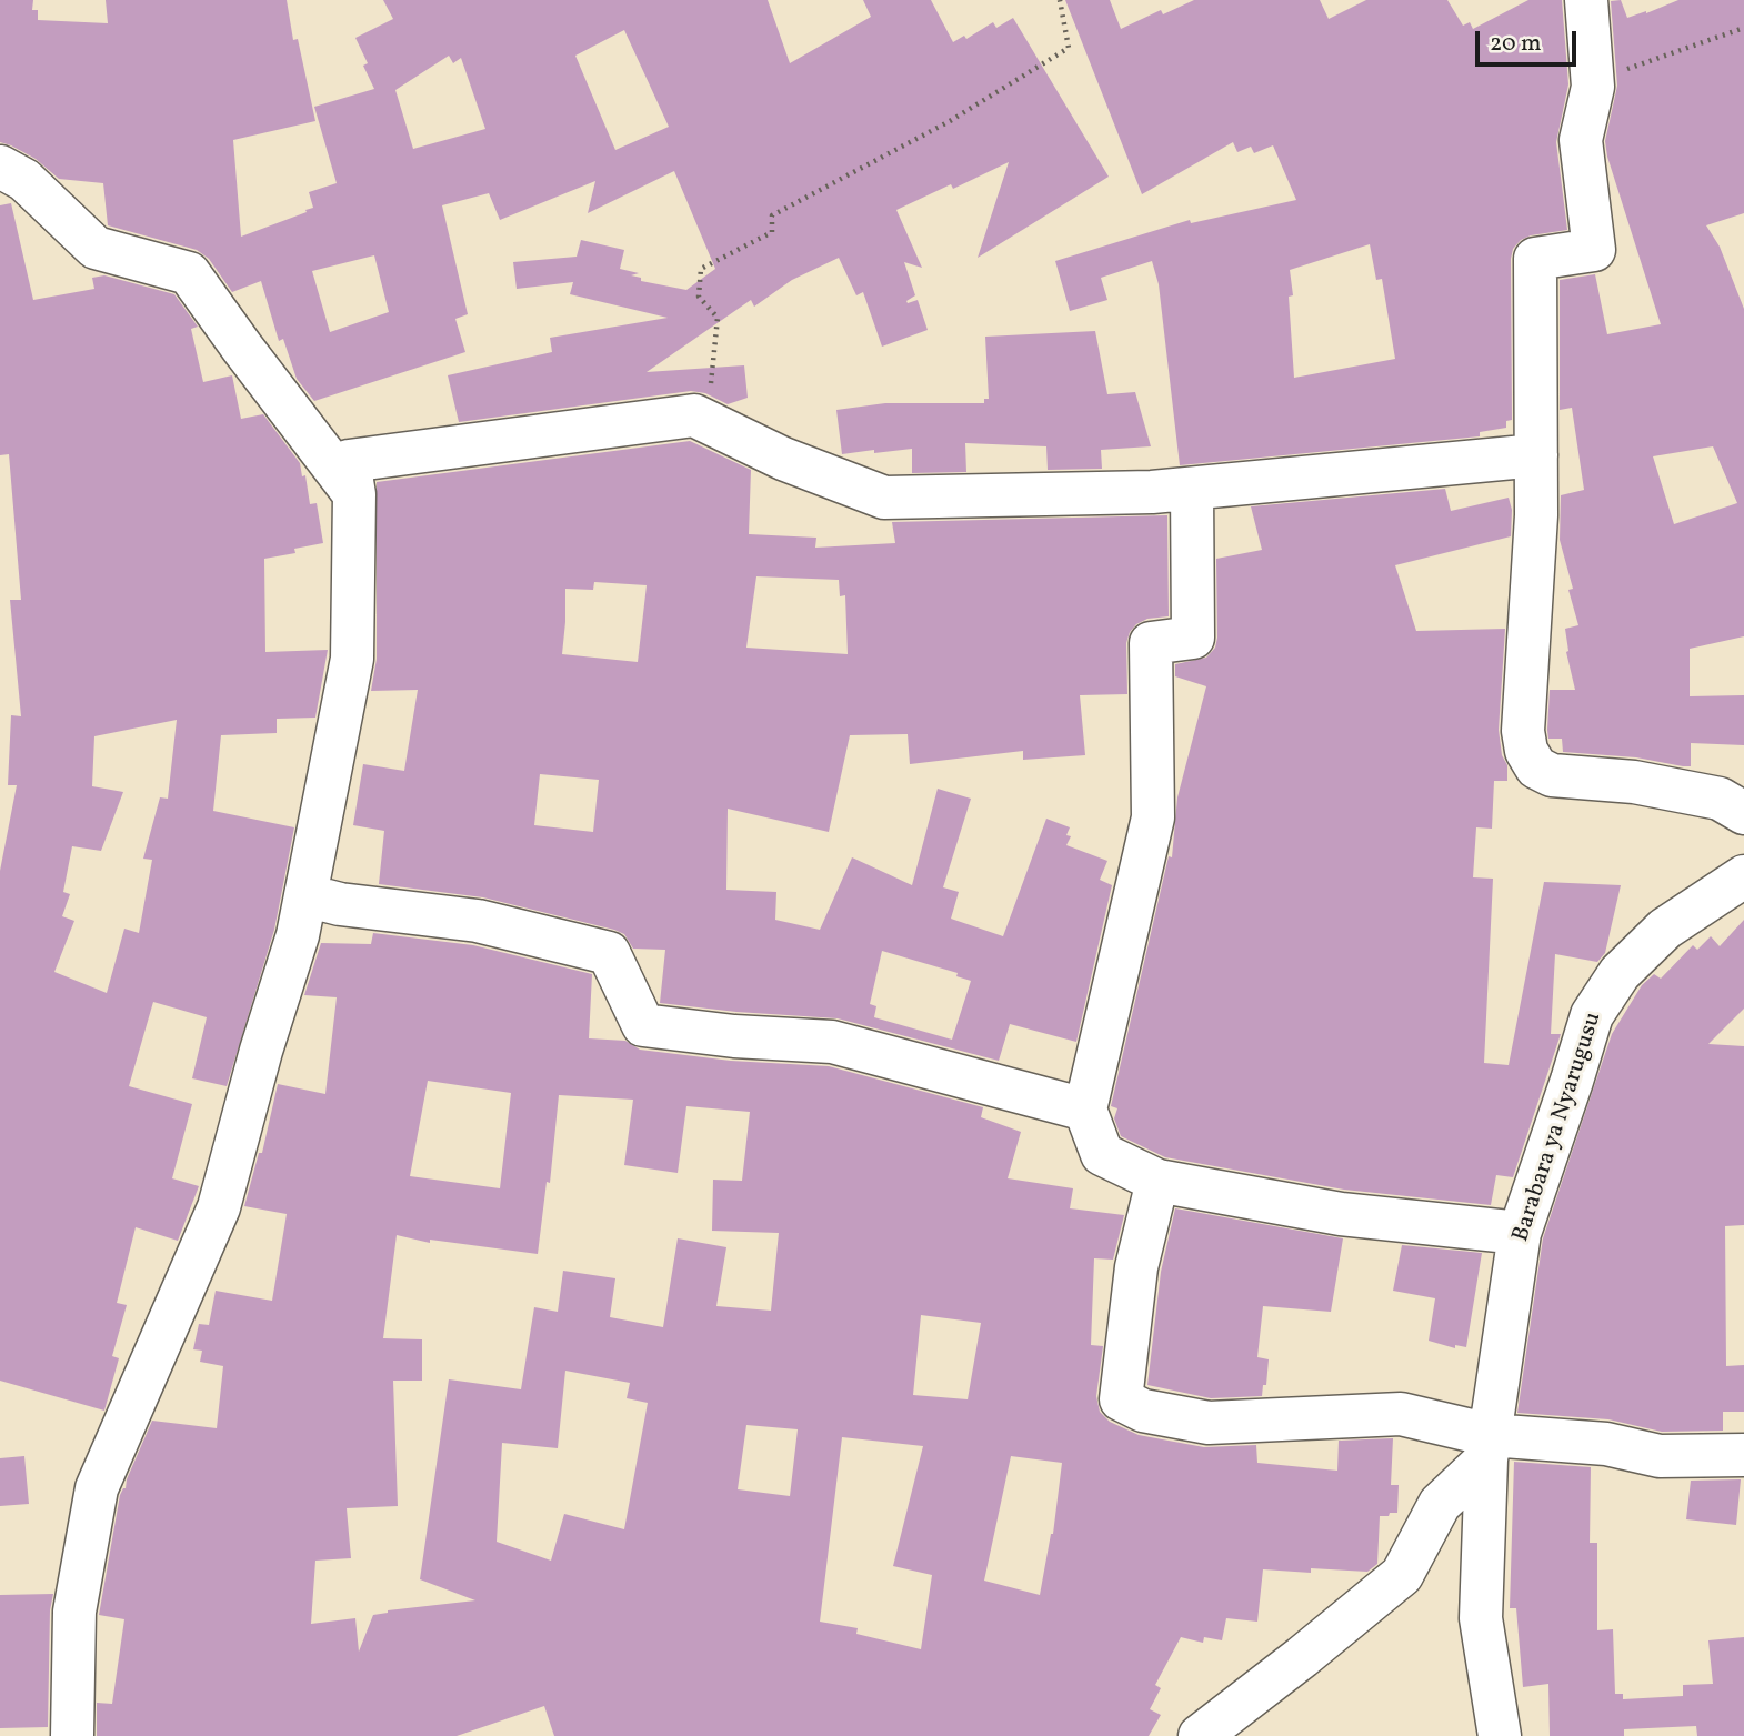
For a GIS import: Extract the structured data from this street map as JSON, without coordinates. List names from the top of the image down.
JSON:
{
  "streets": {
    "street": ["Barabara ya Nyarugusu"]
  },
  "scale_bar": "20 m"
}
